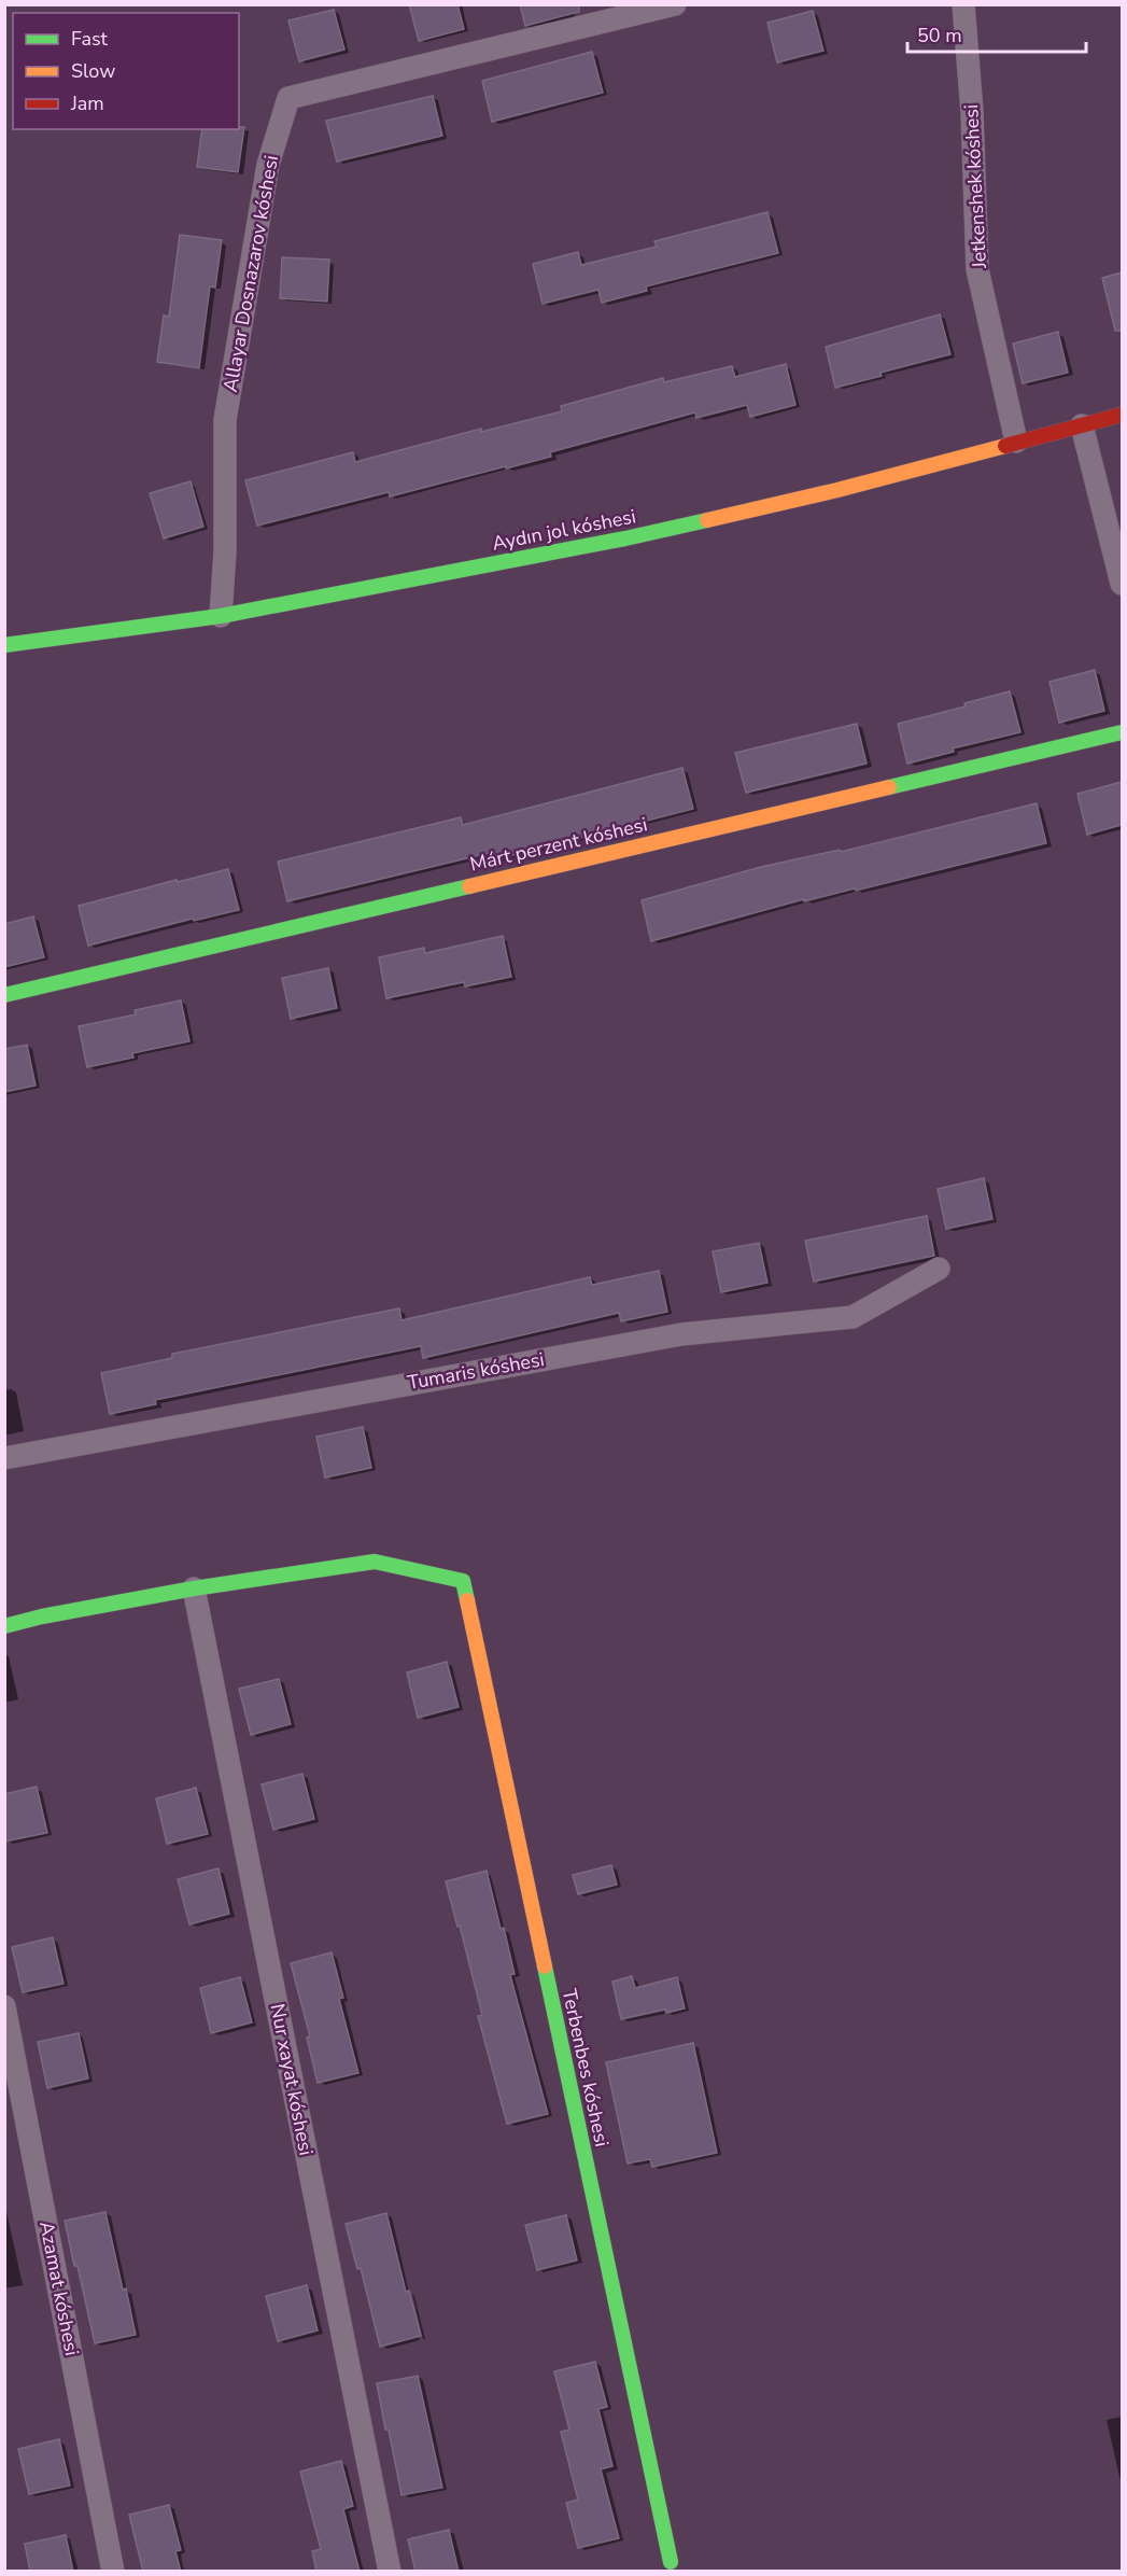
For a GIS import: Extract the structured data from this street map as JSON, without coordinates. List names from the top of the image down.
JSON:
{
  "streets": {
    "street": [
      "Jetkenshek kóshesi",
      "Allayar Dosnazarov kóshesi",
      "Aydın jol kóshesi",
      "Márt perzent kóshesi",
      "Tumaris kóshesi",
      "Terbenbes kóshesi",
      "Nur xayat kóshesi",
      "Azamat kóshesi"
    ]
  },
  "crossings": [
    ["Jetkenshek kóshesi", "Aydın jol kóshesi"],
    ["Allayar Dosnazarov kóshesi", "Aydın jol kóshesi"],
    ["Terbenbes kóshesi", "Nur xayat kóshesi"]
  ],
  "legend": ["Fast", "Slow", "Jam"],
  "scale_bar": "50 m"
}
